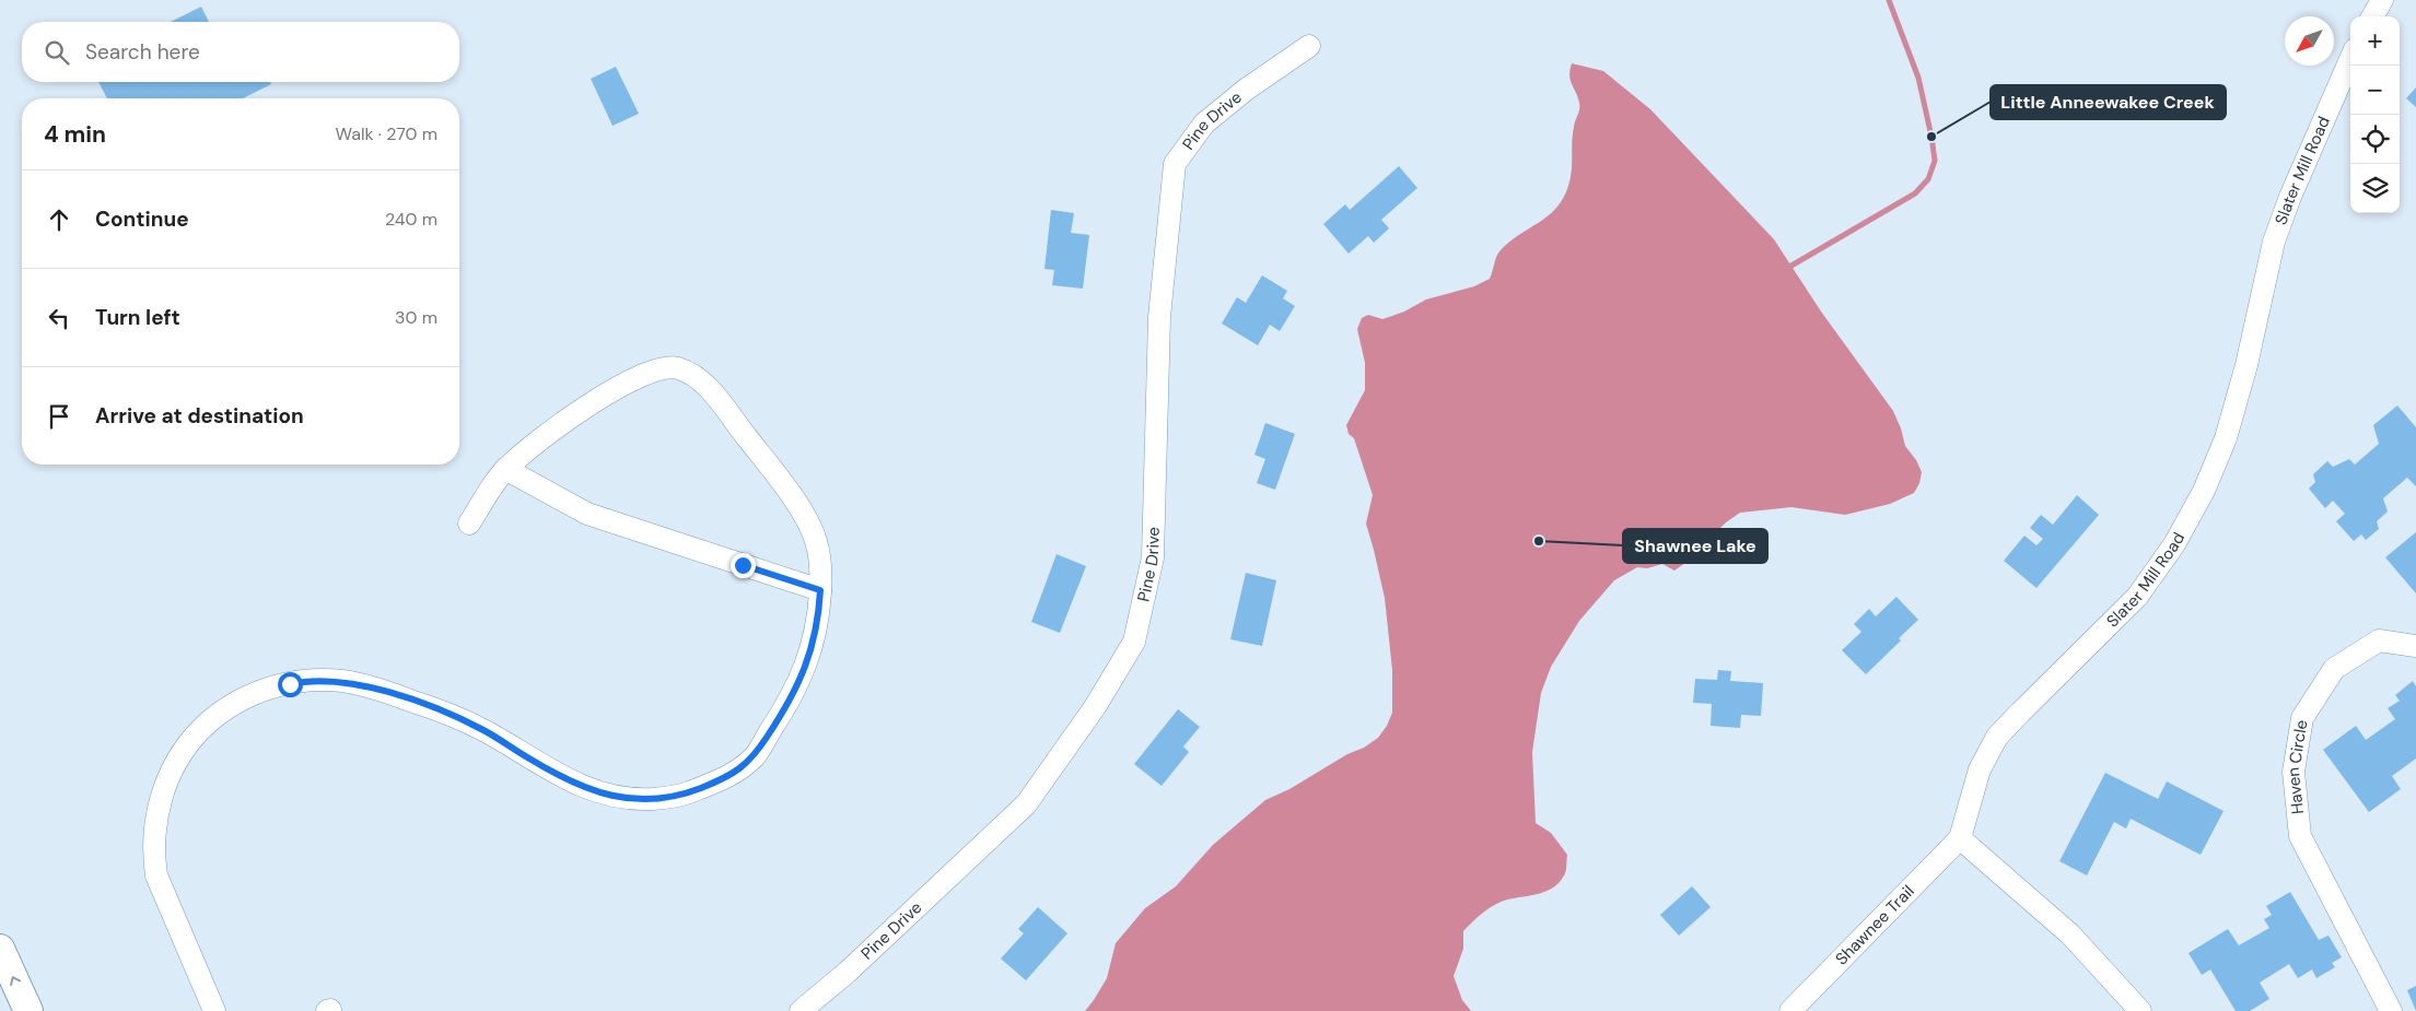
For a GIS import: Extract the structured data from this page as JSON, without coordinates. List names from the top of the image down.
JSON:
{
  "streets": {
    "street": [
      "Pine Drive",
      "Slater Mill Road",
      "Haven Circle",
      "Shawnee Trail"
    ]
  },
  "crossings": [
    ["Slater Mill Road", "Shawnee Trail"]
  ],
  "places": ["Little Anneewakee Creek", "Shawnee Lake"],
  "north": "bottom left",
  "page": {
    "map_buttons": ["+", "−"],
    "search": "Search here",
    "heading": ["4 min", "Walk · 270 m"],
    "list": [
      ["Continue", "240 m"],
      ["Turn left", "30 m"],
      "Arrive at destination"
    ]
  }
}
